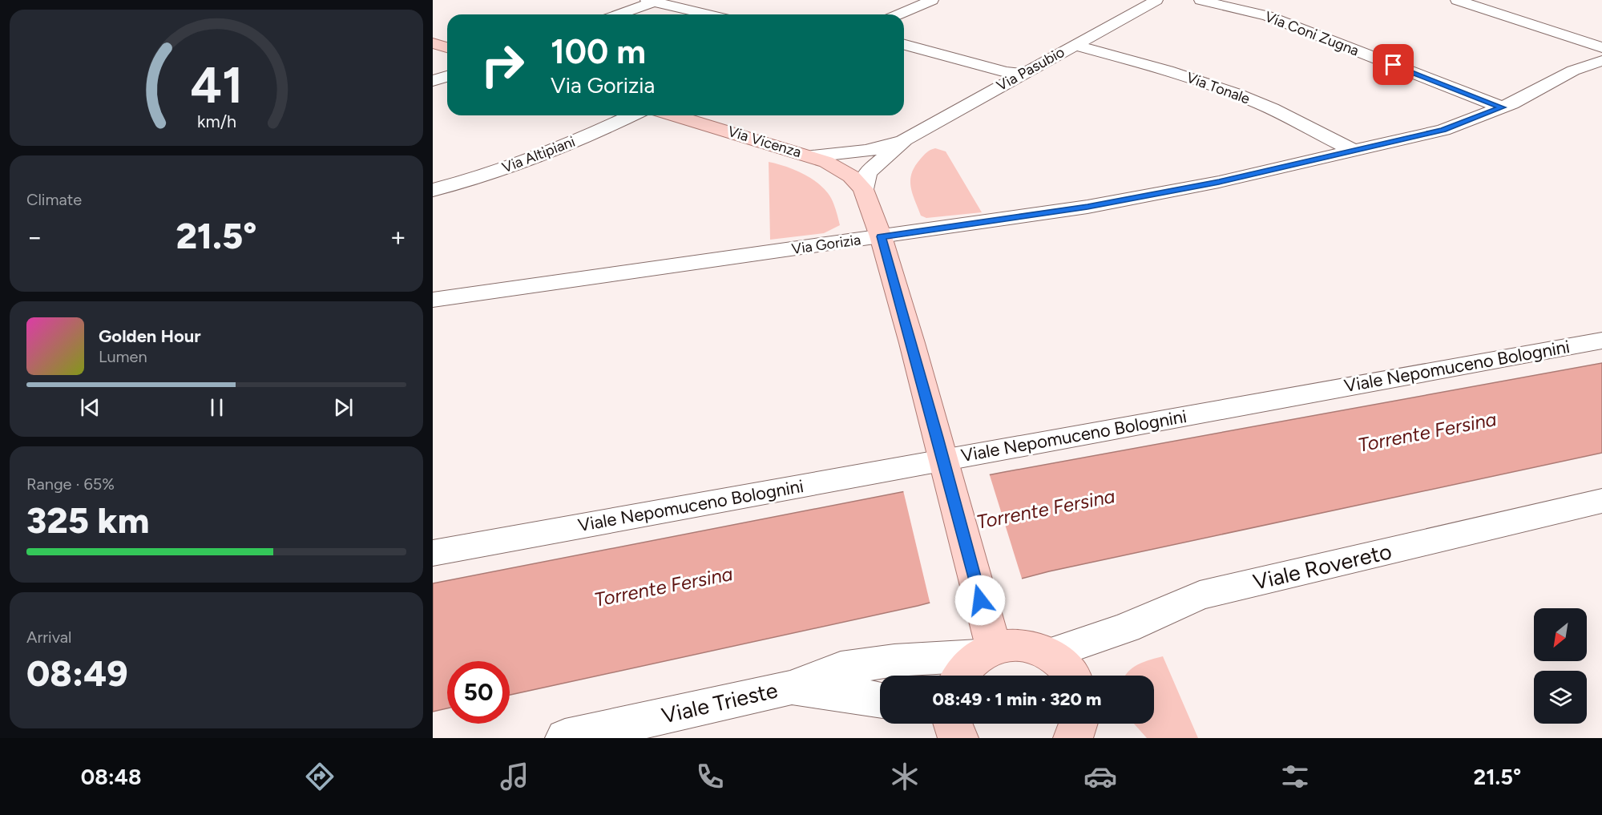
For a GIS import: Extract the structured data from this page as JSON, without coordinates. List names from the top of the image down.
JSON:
{
  "streets": {
    "main road": ["Via Vicenza"],
    "street": [
      "Via Coni Zugna",
      "Via Pasubio",
      "Via Tonale",
      "Via Altipiani",
      "Via Gorizia",
      "Viale Nepomuceno Bolognini",
      "Viale Rovereto",
      "Viale Trieste"
    ]
  },
  "crossings": [
    ["Via Coni Zugna", "Via Gorizia"],
    ["Via Pasubio", "Via Tonale"],
    ["Via Pasubio", "Via Vicenza"],
    ["Via Tonale", "Via Gorizia"]
  ],
  "water": ["Torrente Fersina"],
  "north": "bottom left",
  "page": {
    "turn": ["100 m", "Via Gorizia"],
    "tile": [
      "Climate",
      ["Range · 65%", "325 km"],
      ["Arrival", "08:49"]
    ],
    "heat": ["−", "21.5°", "+"],
    "song": ["Golden Hour", "Lumen"],
    "limit": "50",
    "trip": "08:49 · 1 min · 320 m",
    "tabs": ["08:48", "21.5°"],
    "gauge": ["41", "km/h"]
  }
}
